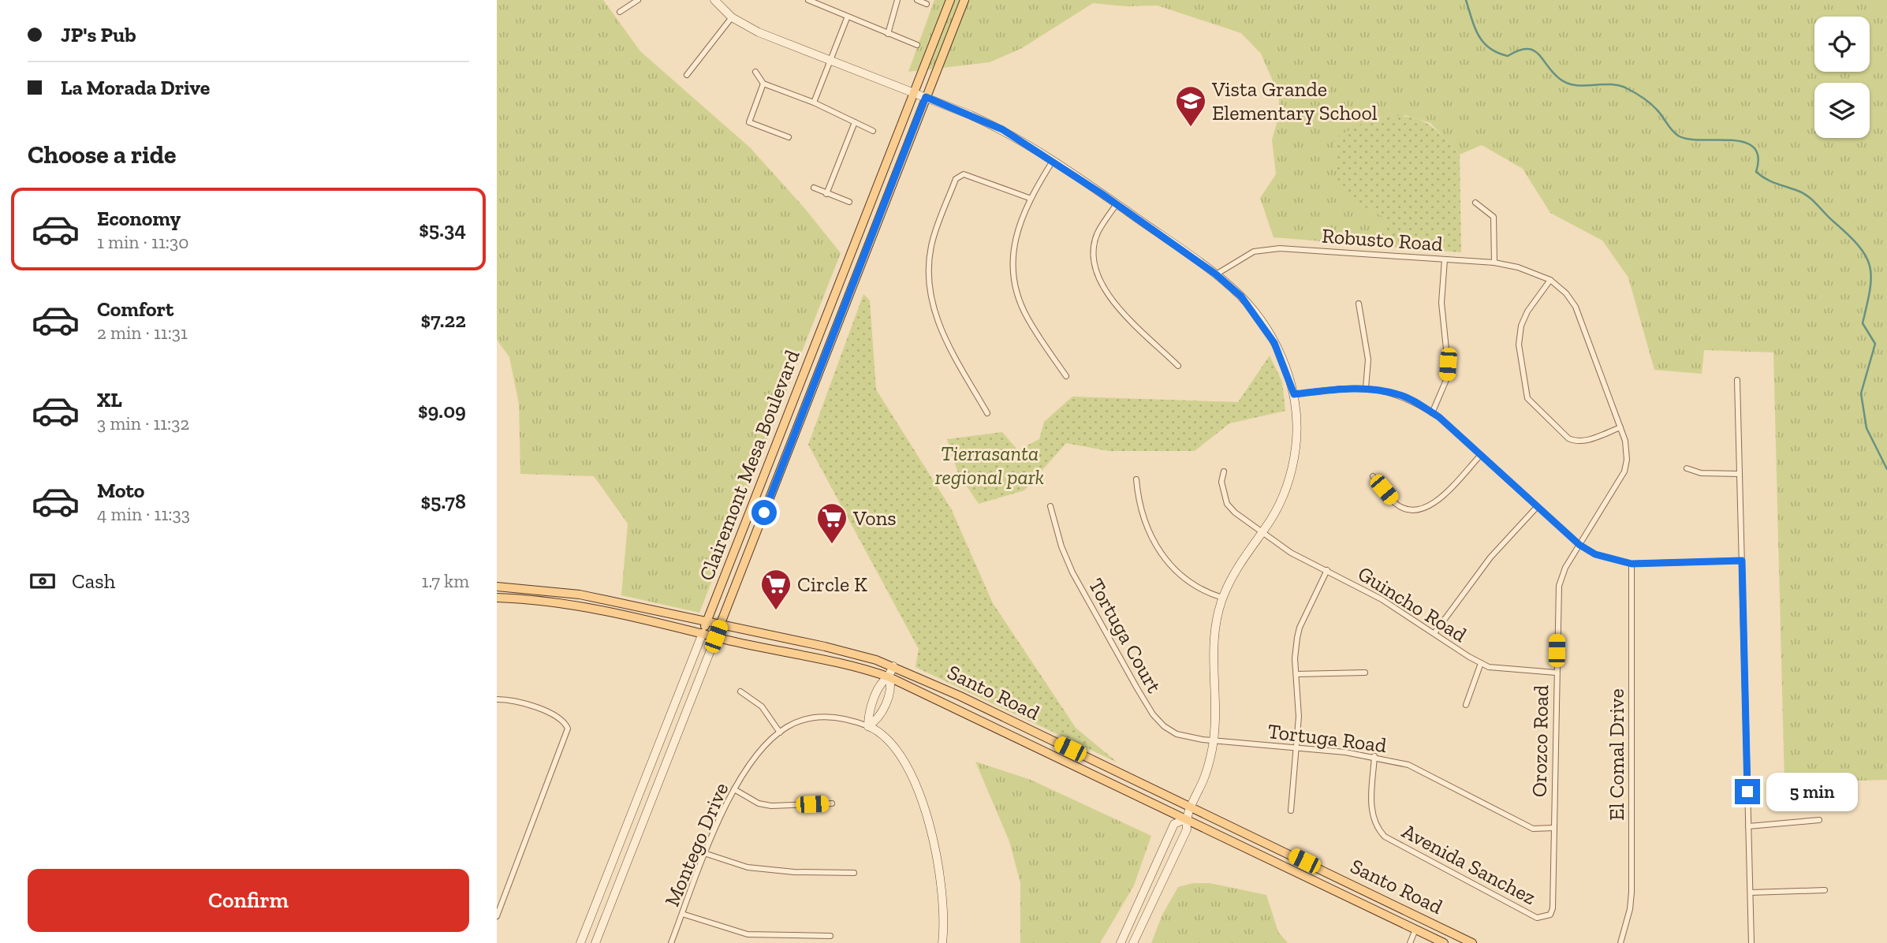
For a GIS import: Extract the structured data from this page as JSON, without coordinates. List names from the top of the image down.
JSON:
{
  "streets": {
    "main road": ["Clairemont Mesa Boulevard", "Santo Road"],
    "street": [
      "Robusto Road",
      "Guincho Road",
      "Tortuga Court",
      "Tortuga Road",
      "Orozco Road",
      "El Comal Drive",
      "Montego Drive",
      "Avenida Sanchez"
    ]
  },
  "crossings": [
    ["Robusto Road", "Orozco Road"],
    ["Clairemont Mesa Boulevard", "Santo Road"],
    ["Guincho Road", "Orozco Road"],
    ["Tortuga Court", "Tortuga Road"],
    ["Tortuga Road", "Orozco Road"],
    ["Tortuga Road", "Avenida Sanchez"],
    ["Orozco Road", "Avenida Sanchez"]
  ],
  "parks": ["Tierrasanta regional park"],
  "places": {
    "school or university": ["Vista Grande Elementary School"],
    "supermarket": ["Vons", "Circle K"]
  },
  "page": {
    "banner": ["JP's Pub", "La Morada Drive"],
    "heading": "Choose a ride",
    "list": [
      {
        "name": "Economy",
        "note": "1 min · 11:30",
        "value": "$5.34"
      },
      {
        "name": "Comfort",
        "note": "2 min · 11:31",
        "value": "$7.22"
      },
      {
        "name": "XL",
        "note": "3 min · 11:32",
        "value": "$9.09"
      },
      {
        "name": "Moto",
        "note": "4 min · 11:33",
        "value": "$5.78"
      }
    ],
    "pay": ["Cash", "1.7 km"],
    "bubble": "5 min",
    "buttons": "Confirm"
  }
}
